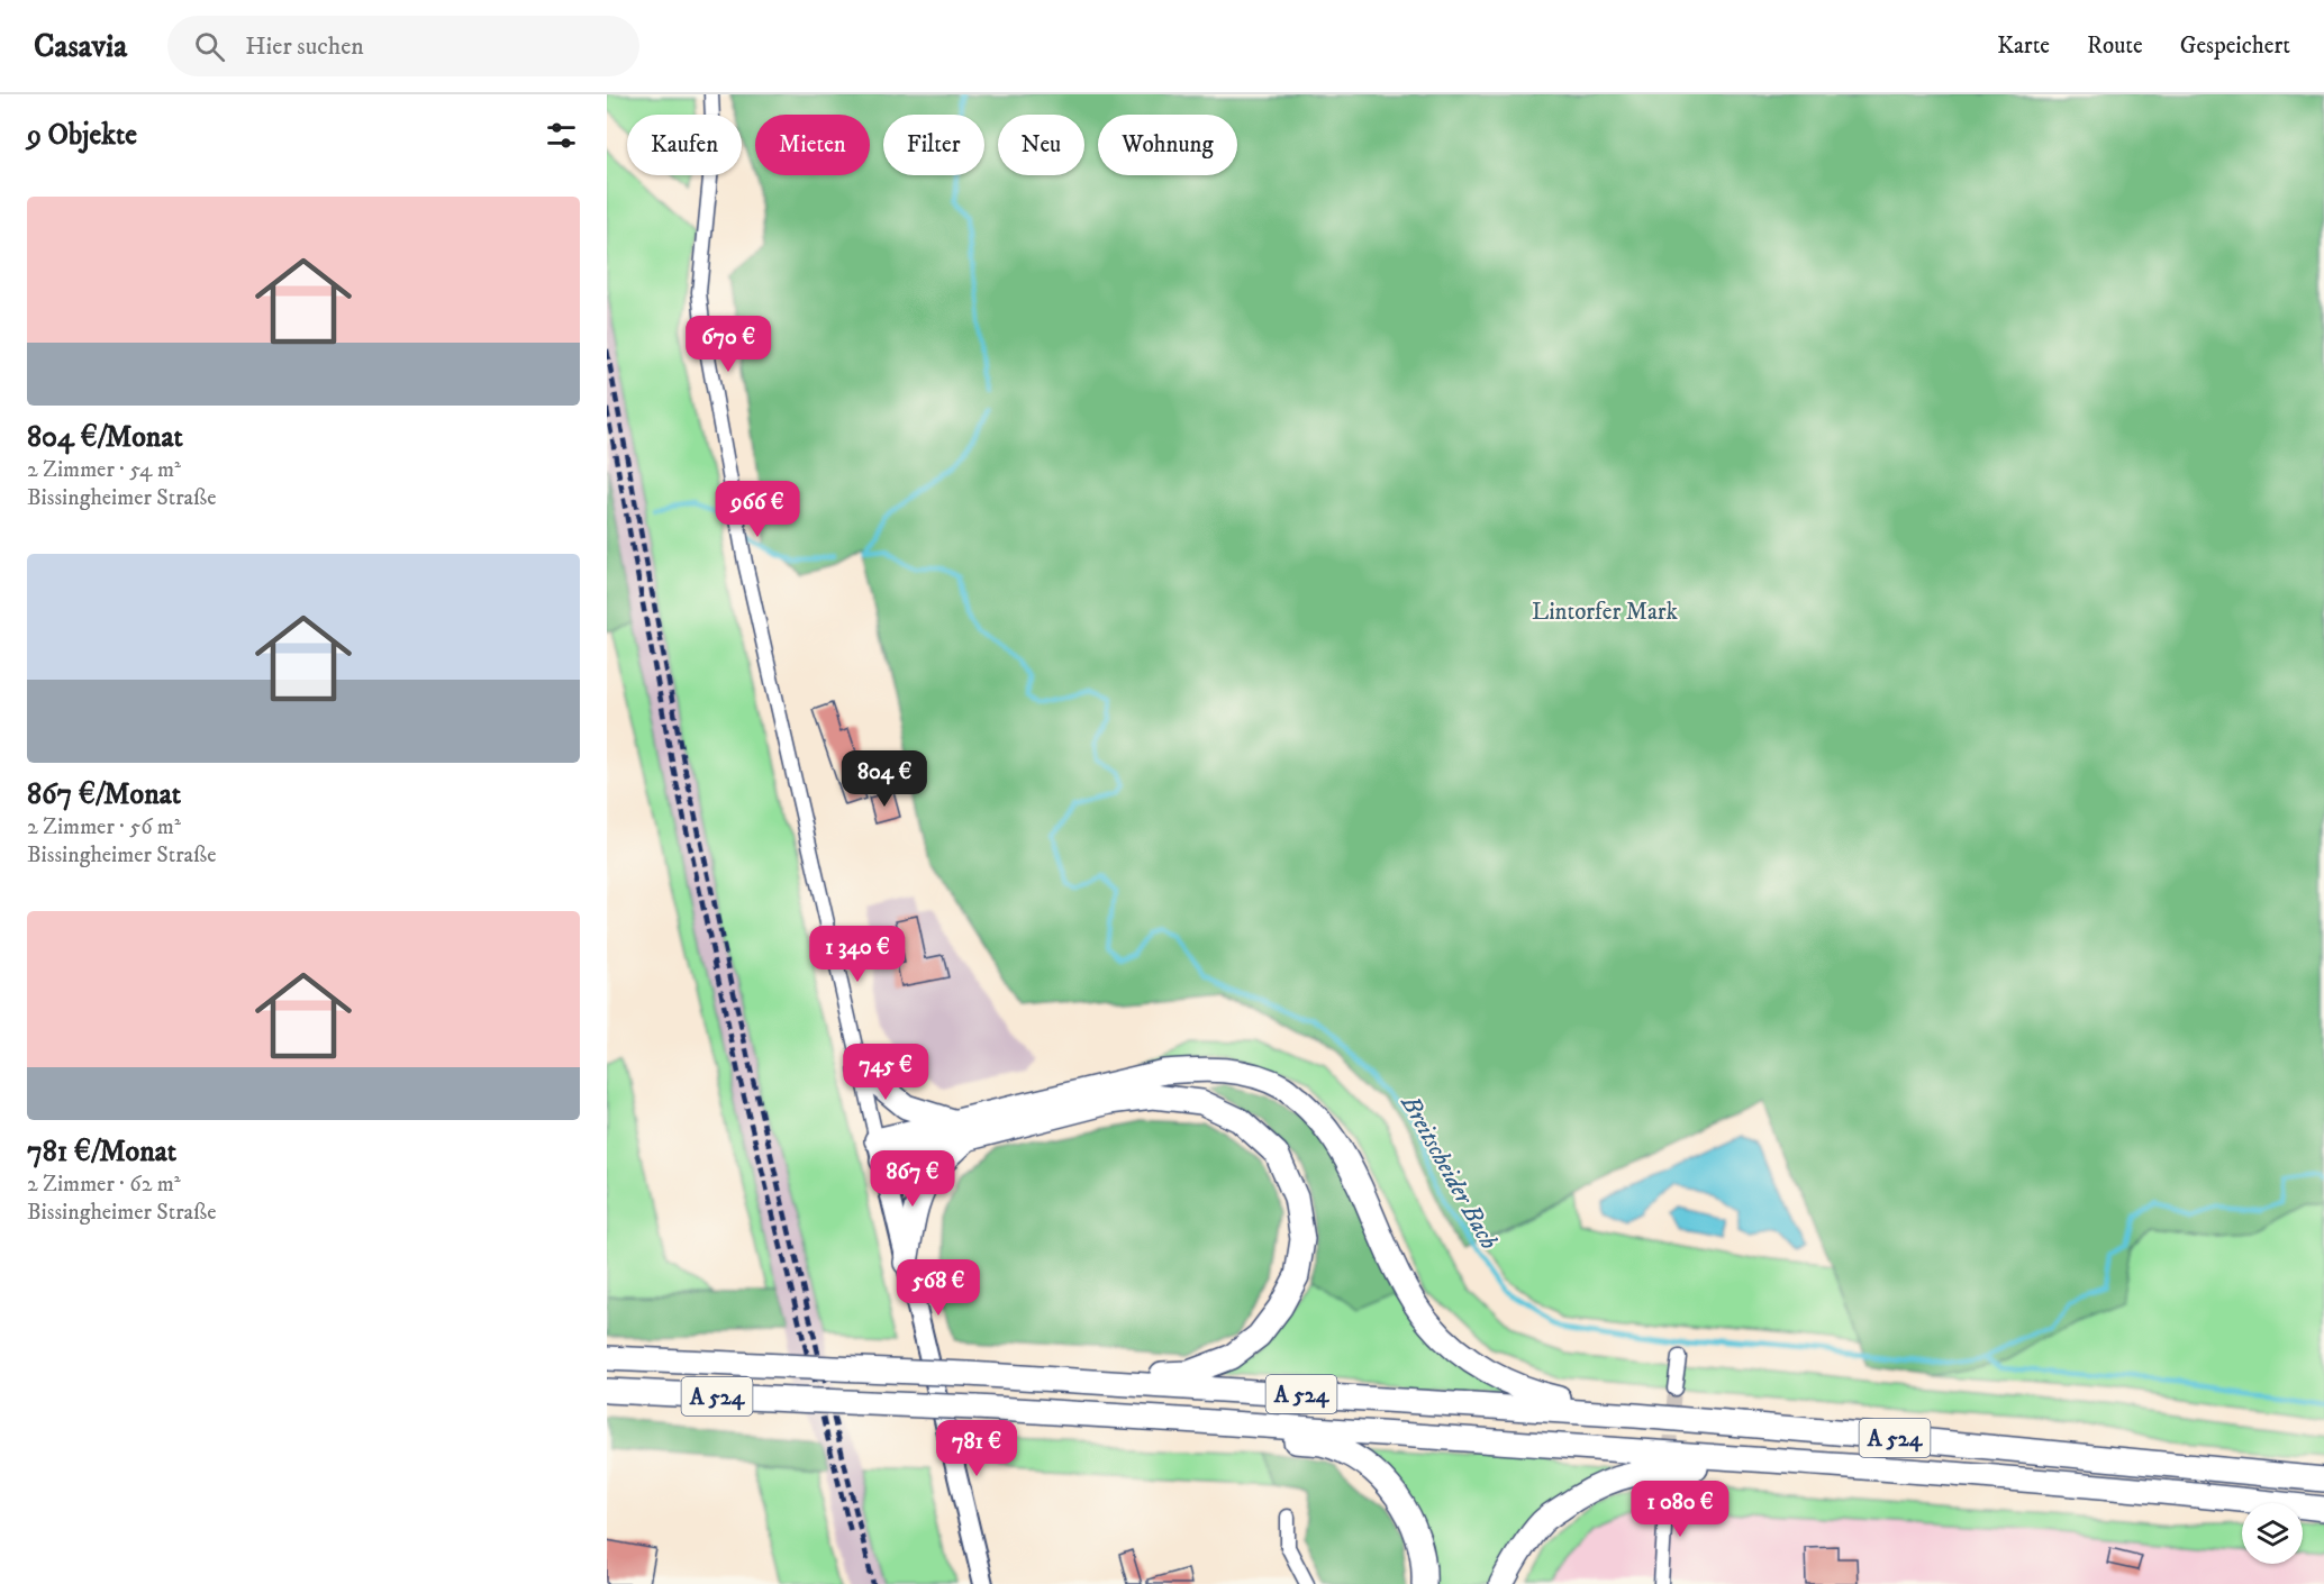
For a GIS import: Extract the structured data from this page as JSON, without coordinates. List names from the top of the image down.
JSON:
{
  "streets": {
    "highway": ["A 524"]
  },
  "water": ["Breitscheider Bach"],
  "parks": ["Lintorfer Mark"],
  "page": {
    "header": "Casavia",
    "search": "Hier suchen",
    "nav": ["Karte", "Route", "Gespeichert"],
    "heading": "9 Objekte",
    "chip": [
      "Kaufen",
      "Mieten",
      "Filter",
      "Neu",
      "Wohnung"
    ],
    "list": [
      {
        "name": "804 €/Monat",
        "note": "2 Zimmer · 54 m² · Bissingheimer Straße"
      },
      {
        "name": "867 €/Monat",
        "note": "2 Zimmer · 56 m² · Bissingheimer Straße"
      },
      {
        "name": "781 €/Monat",
        "note": "2 Zimmer · 62 m² · Bissingheimer Straße"
      }
    ],
    "price": [
      "670 €",
      "966 €",
      "804 €",
      "1 340 €",
      "745 €",
      "867 €",
      "568 €",
      "781 €",
      "1 080 €"
    ]
  }
}
